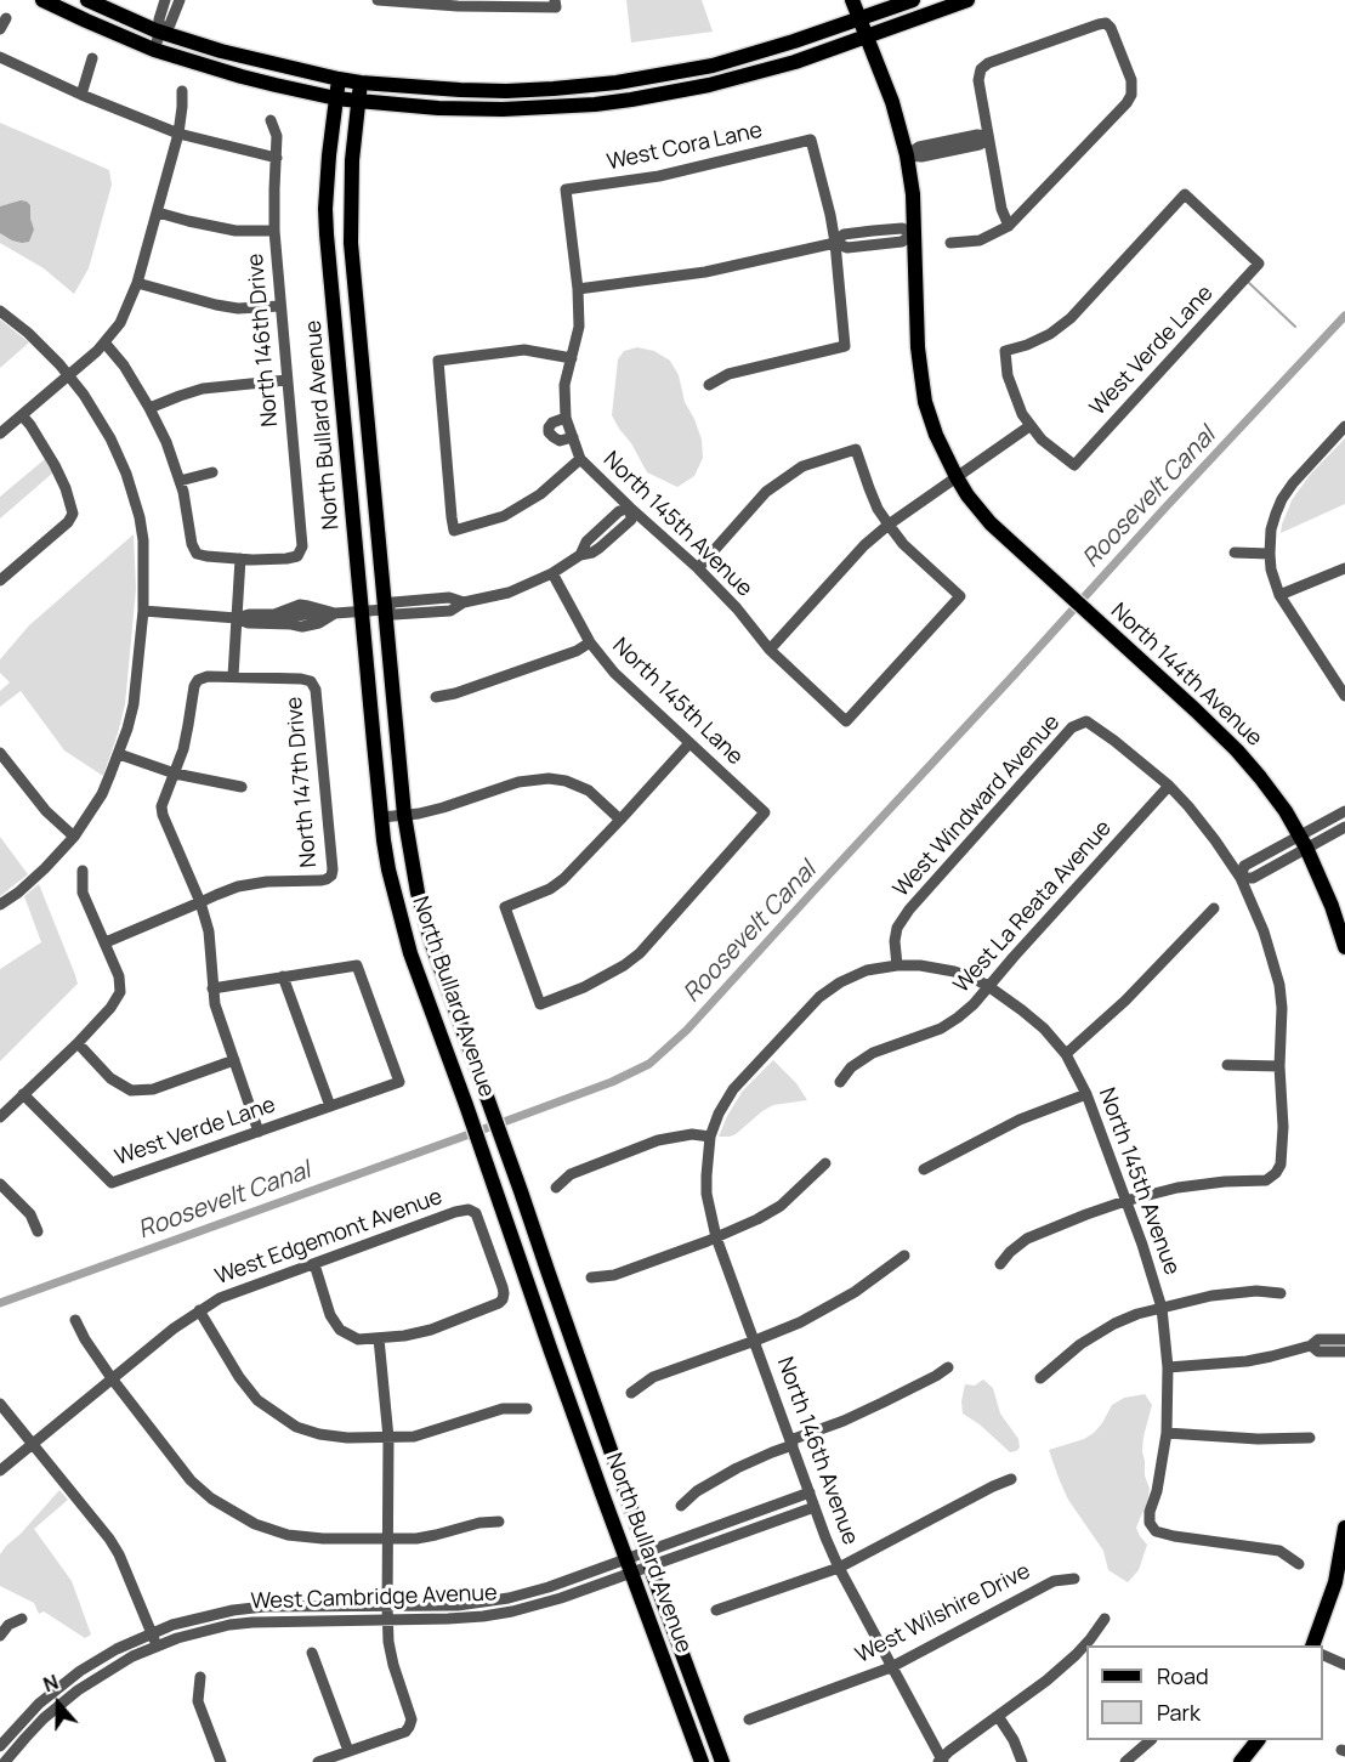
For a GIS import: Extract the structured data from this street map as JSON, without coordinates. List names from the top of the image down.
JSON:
{
  "streets": {
    "main road": ["North Bullard Avenue", "North 144th Avenue"],
    "street": [
      "West Cora Lane",
      "North 146th Drive",
      "West Verde Lane",
      "North 145th Avenue",
      "North 145th Lane",
      "North 147th Drive",
      "West Windward Avenue",
      "West La Reata Avenue",
      "West Edgemont Avenue",
      "North 146th Avenue",
      "West Cambridge Avenue",
      "West Wilshire Drive"
    ]
  },
  "crossings": [
    ["West Cora Lane", "North 145th Avenue"],
    ["North Bullard Avenue", "West Cambridge Avenue"],
    ["North 145th Avenue", "West Windward Avenue"],
    ["North 145th Avenue", "West La Reata Avenue"],
    ["West Windward Avenue", "West La Reata Avenue"],
    ["North 146th Avenue", "West Cambridge Avenue"],
    ["North 146th Avenue", "West Wilshire Drive"]
  ],
  "water": ["Roosevelt Canal"],
  "legend": ["Road", "Park"],
  "north": "top"
}
